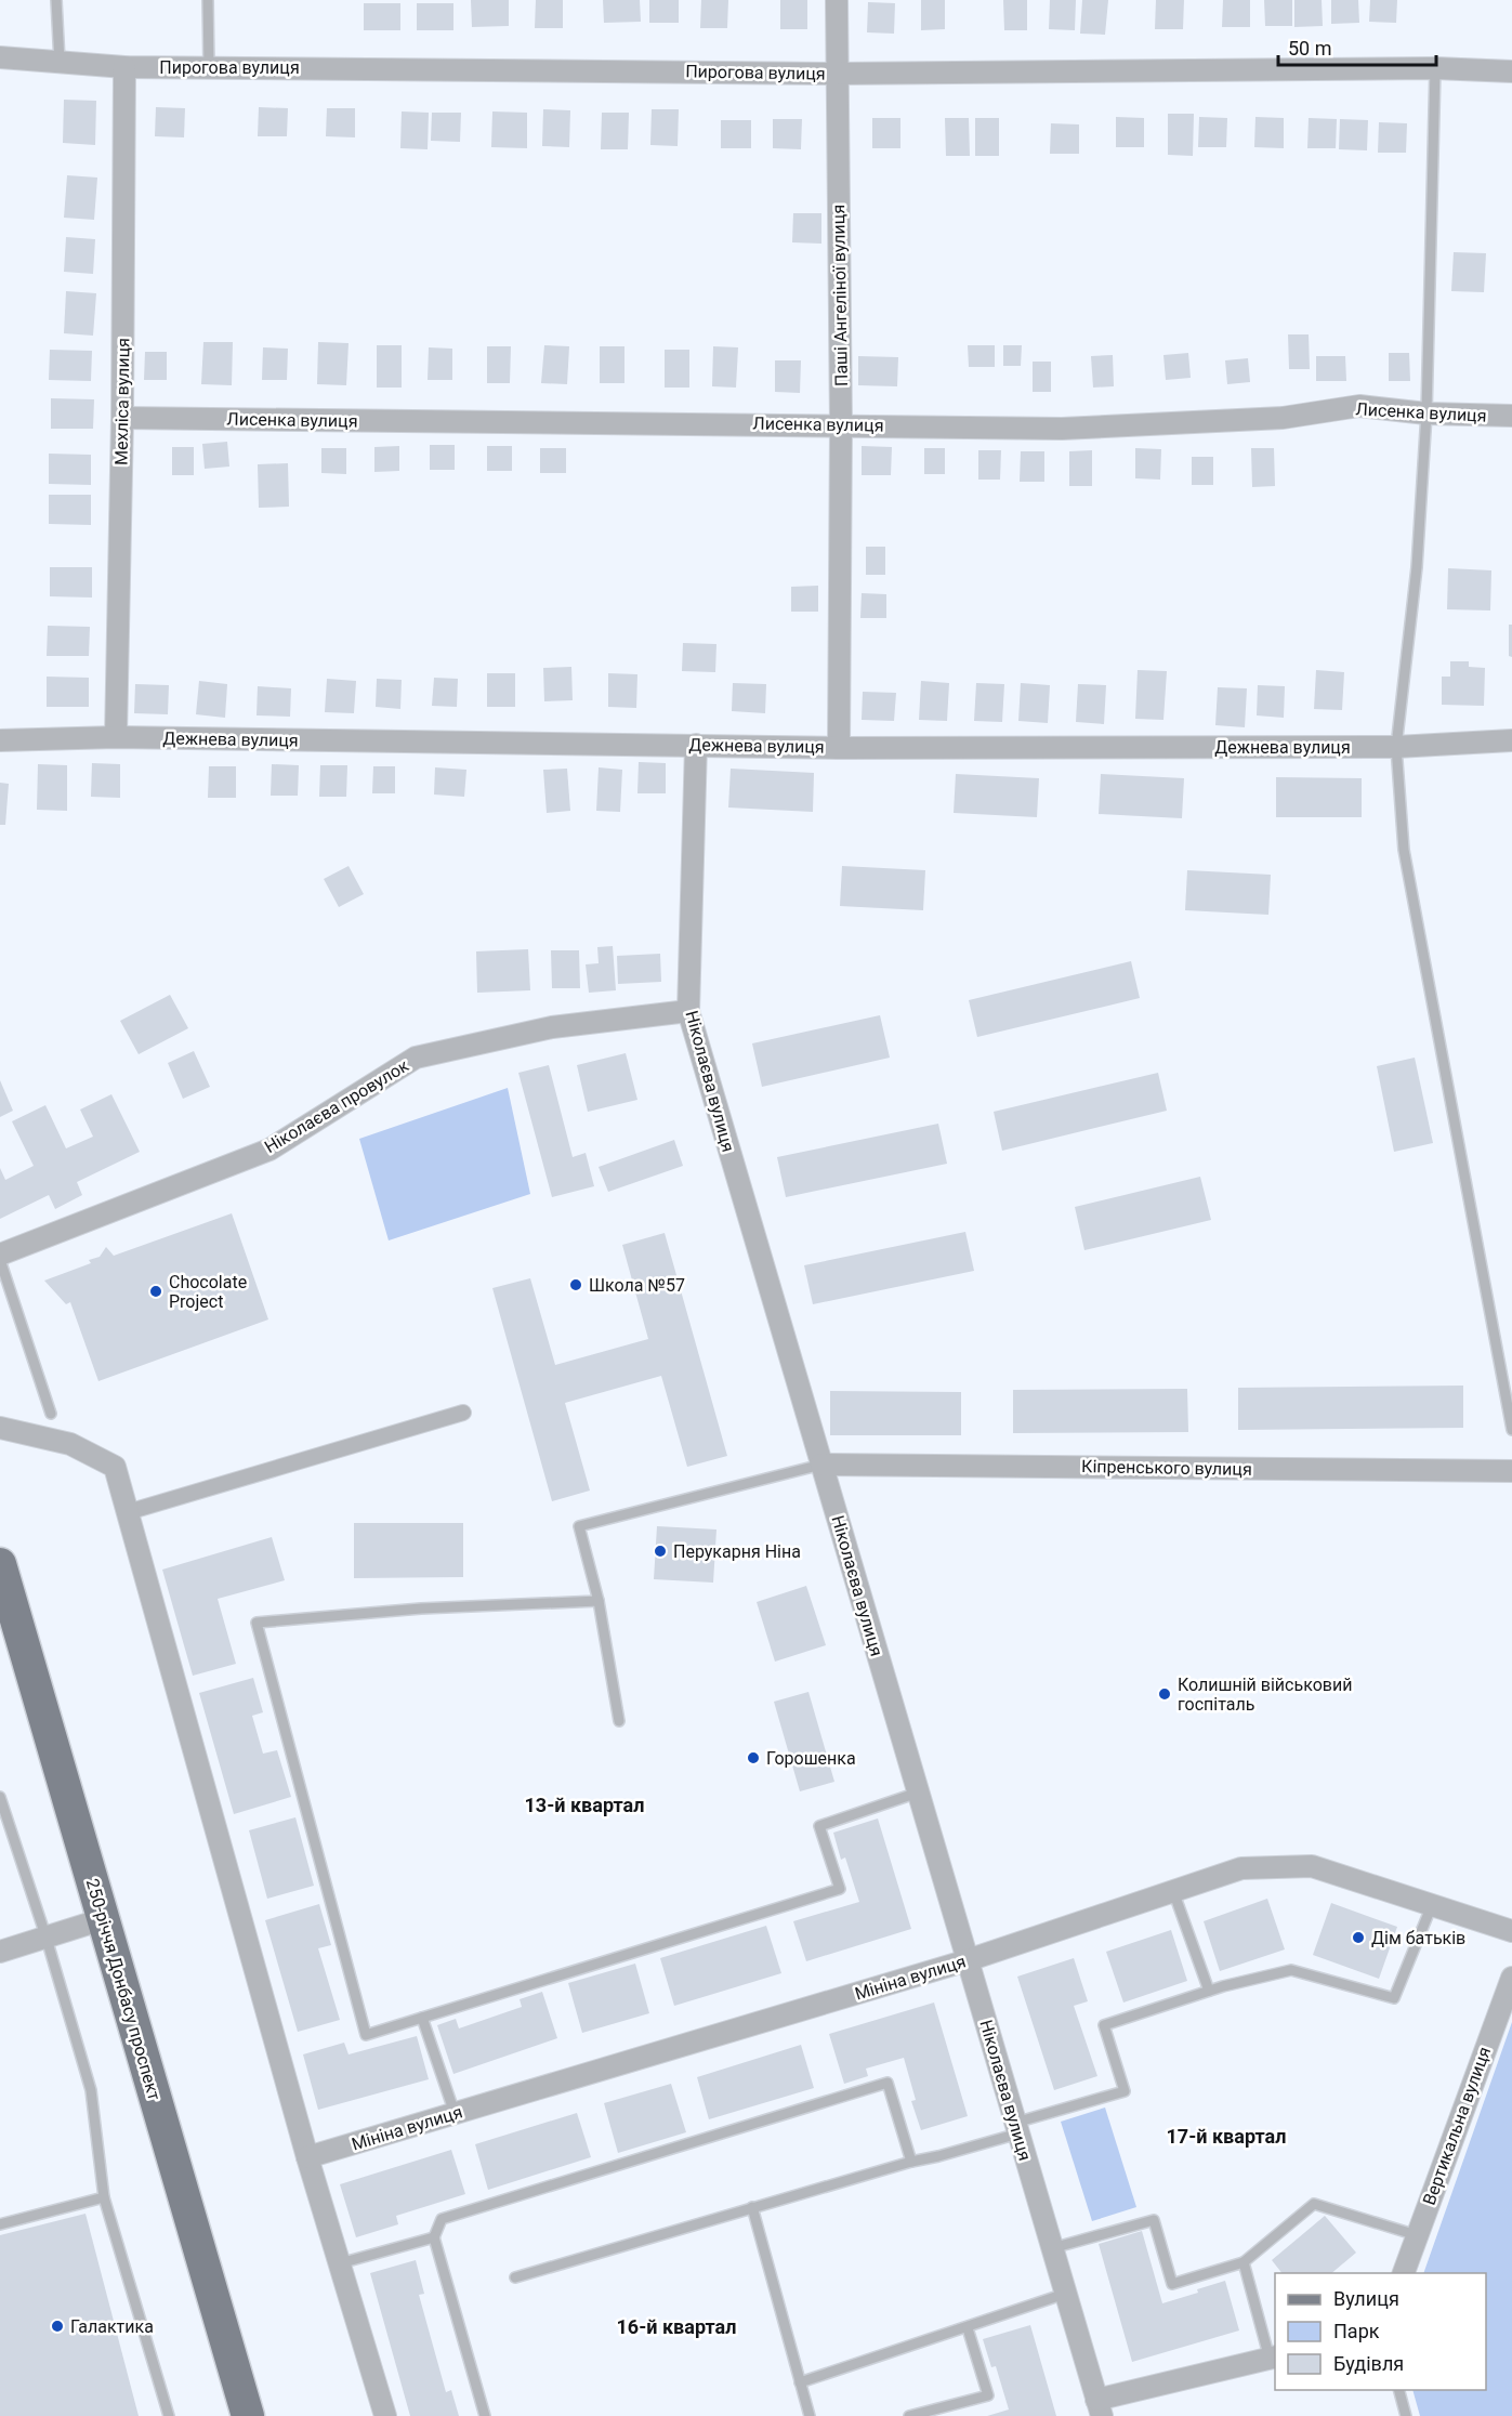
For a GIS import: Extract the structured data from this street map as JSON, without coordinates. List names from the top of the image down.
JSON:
{
  "streets": {
    "main road": ["250-річчя Донбасу проспект"],
    "street": [
      "Пирогова вулиця",
      "Паші Ангеліної вулиця",
      "Мехліса вулиця",
      "Лисенка вулиця",
      "Дежнева вулиця",
      "Ніколаєва вулиця",
      "Ніколаєва провулок",
      "Кіпренського вулиця",
      "Мініна вулиця",
      "Вертикальна вулиця"
    ]
  },
  "crossings": [
    ["Пирогова вулиця", "Паші Ангеліної вулиця"],
    ["Пирогова вулиця", "Мехліса вулиця"],
    ["Паші Ангеліної вулиця", "Лисенка вулиця"],
    ["Паші Ангеліної вулиця", "Дежнева вулиця"],
    ["Мехліса вулиця", "Лисенка вулиця"],
    ["Мехліса вулиця", "Дежнева вулиця"],
    ["Дежнева вулиця", "Ніколаєва вулиця"],
    ["Ніколаєва вулиця", "Ніколаєва провулок"],
    ["Ніколаєва вулиця", "Кіпренського вулиця"],
    ["Ніколаєва вулиця", "Мініна вулиця"]
  ],
  "districts": ["13-й квартал", "17-й квартал", "16-й квартал"],
  "places": [
    "Школа №57",
    "Chocolate Project",
    "Перукарня Ніна",
    "Колишній військовий госпіталь",
    "Горошенка",
    "Дім батьків",
    "Галактика"
  ],
  "legend": ["Вулиця", "Парк", "Будівля"],
  "scale_bar": "50 m"
}
